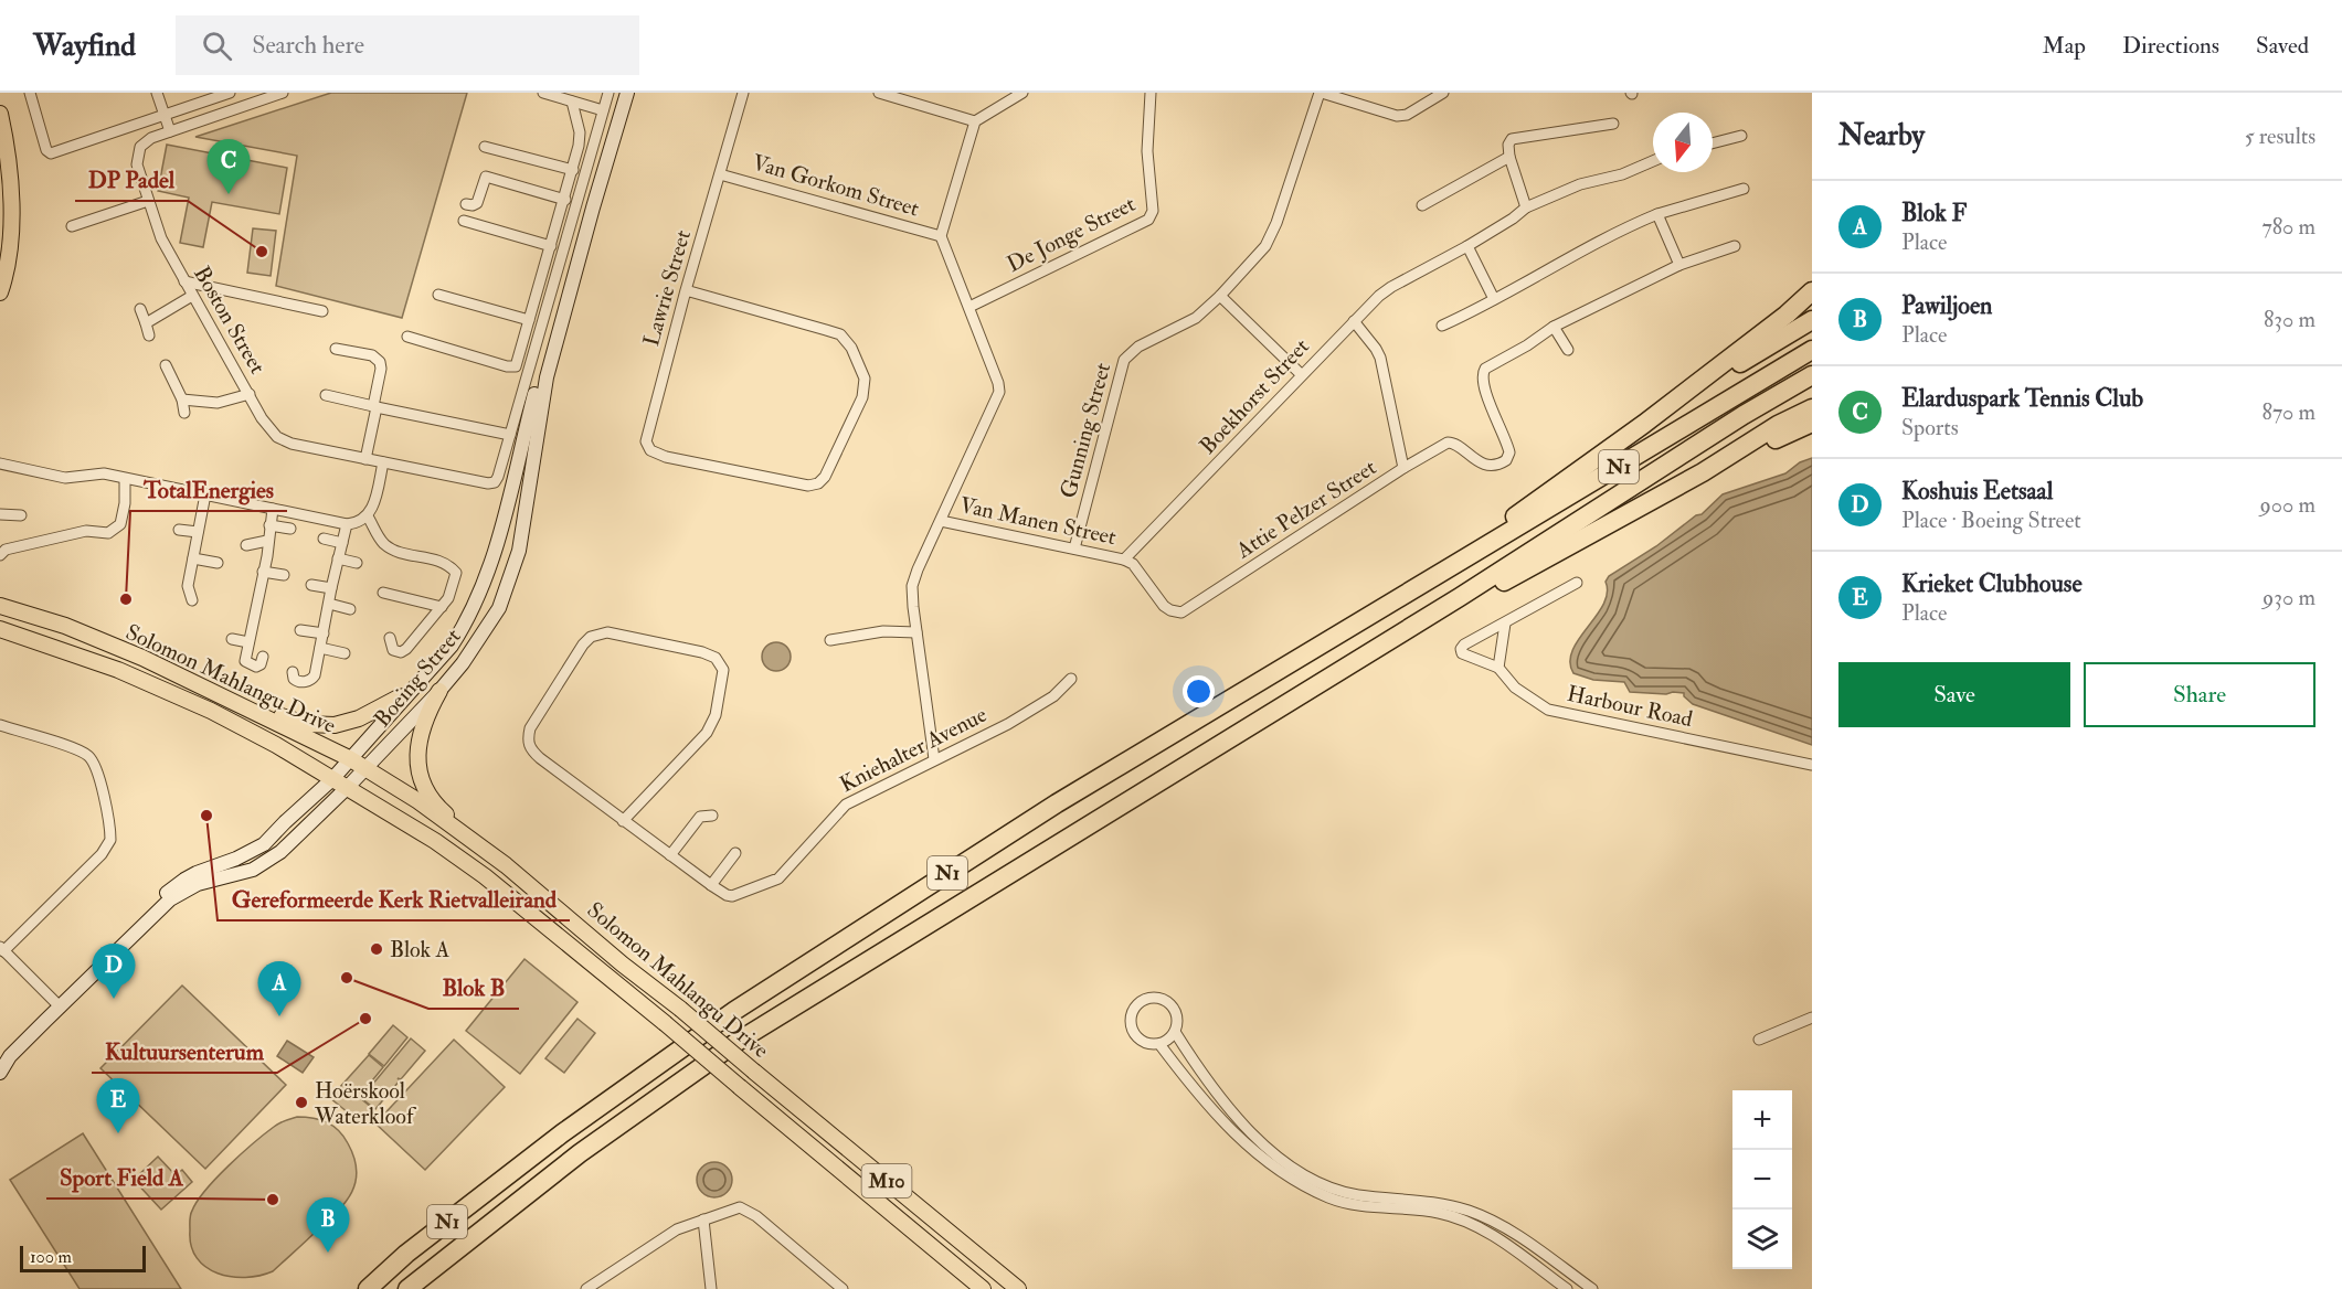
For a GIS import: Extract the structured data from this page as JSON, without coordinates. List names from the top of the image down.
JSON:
{
  "streets": {
    "highway": ["N1"],
    "main road": ["Boeing Street", "Solomon Mahlangu Drive", "M10"],
    "street": [
      "Van Gorkom Street",
      "De Jonge Street",
      "Lawrie Street",
      "Boston Street",
      "Boekhorst Street",
      "Gunning Street",
      "Attie Pelzer Street",
      "Van Manen Street",
      "Harbour Road",
      "Kniehalter Avenue"
    ]
  },
  "crossings": [
    ["Van Gorkom Street", "Lawrie Street"],
    ["Boekhorst Street", "Van Manen Street"],
    ["Gunning Street", "Van Manen Street"],
    ["Attie Pelzer Street", "Van Manen Street"],
    ["Boeing Street", "Solomon Mahlangu Drive"]
  ],
  "places": [
    "DP Padel",
    "TotalEnergies",
    "Gereformeerde Kerk Rietvalleirand",
    "Blok A",
    "Blok B",
    "Kultuursenterum",
    "Hoërskool Waterkloof",
    "Sport Field A"
  ],
  "scale_bar": "100 m",
  "north": "bottom",
  "page": {
    "header": "Wayfind",
    "search": "Search here",
    "nav": ["Map", "Directions", "Saved"],
    "heading": ["Nearby", "5 results"],
    "pins": [
      "C",
      "D",
      "A",
      "E",
      "B"
    ],
    "list": [
      {
        "mark": "A",
        "name": "Blok F",
        "note": "Place",
        "value": "780 m"
      },
      {
        "mark": "B",
        "name": "Pawiljoen",
        "note": "Place",
        "value": "830 m"
      },
      {
        "mark": "C",
        "name": "Elarduspark Tennis Club",
        "note": "Sports",
        "value": "870 m"
      },
      {
        "mark": "D",
        "name": "Koshuis Eetsaal",
        "note": "Place · Boeing Street",
        "value": "900 m"
      },
      {
        "mark": "E",
        "name": "Krieket Clubhouse",
        "note": "Place",
        "value": "930 m"
      }
    ],
    "buttons": ["Save", "Share"],
    "map_buttons": ["+", "−"],
    "scale": "100 m"
  }
}
